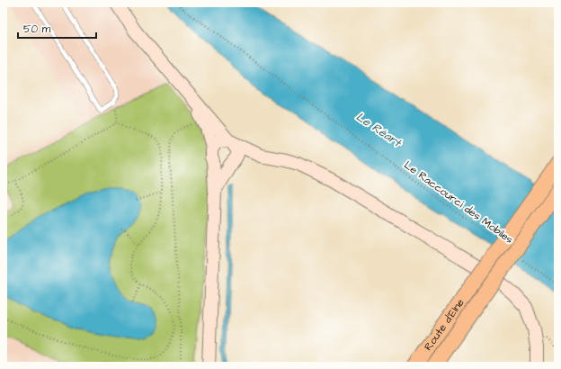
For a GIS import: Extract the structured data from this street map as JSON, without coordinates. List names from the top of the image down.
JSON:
{
  "streets": {
    "highway": ["Route d'Elne"],
    "path": ["Le Raccourci des Mobiles"]
  },
  "water": ["Le Réart"],
  "scale_bar": "50 m"
}
